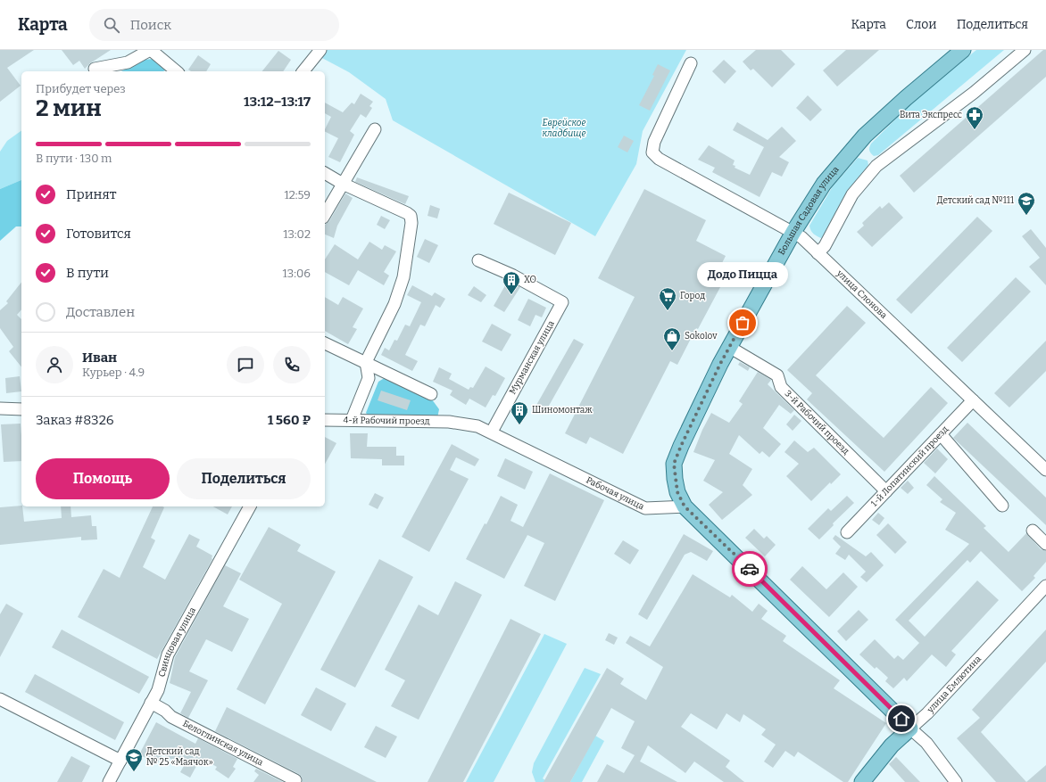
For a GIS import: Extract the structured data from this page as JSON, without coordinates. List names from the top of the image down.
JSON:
{
  "streets": {
    "main road": ["Большая Садовая улица", "улица Емлютина"],
    "street": [
      "улица Слонова",
      "Мурманская улица",
      "4-й Рабочий проезд",
      "3-й Рабочий проезд",
      "1-й Лопатинский проезд",
      "Рабочая улица",
      "Свинцовая улица",
      "Белоглинская улица"
    ]
  },
  "crossings": [
    ["Большая Садовая улица", "улица Слонова"],
    ["Большая Садовая улица", "3-й Рабочий проезд"],
    ["Большая Садовая улица", "Рабочая улица"],
    ["улица Слонова", "1-й Лопатинский проезд"],
    ["Мурманская улица", "Рабочая улица"],
    ["4-й Рабочий проезд", "Рабочая улица"],
    ["3-й Рабочий проезд", "1-й Лопатинский проезд"],
    ["Свинцовая улица", "Белоглинская улица"]
  ],
  "parks": ["Еврейское кладбище"],
  "places": {
    "pharmacy": ["Вита Экспресс"],
    "school or university": ["Детский сад №111", "Детский сад № 25 «Маячок»"],
    "building": ["ХО", "Шиномонтаж"],
    "supermarket": ["Город"],
    "other": ["Додо Пицца"],
    "shop": ["Sokolov"]
  },
  "page": {
    "header": "Карта",
    "search": "Поиск",
    "nav": ["Карта", "Слои", "Поделиться"],
    "heading": ["2 мин", "Прибудет через", "13:12–13:17"],
    "panel": [
      "Иван",
      "Курьер · 4.9",
      "Заказ #8326",
      "1 560 ₽"
    ],
    "bar": "В пути · 130 m",
    "list": [
      ["Принят", "12:59"],
      ["Готовится", "13:02"],
      ["В пути", "13:06"],
      "Доставлен"
    ],
    "bubble": "Додо Пицца",
    "buttons": ["Помощь", "Поделиться"]
  }
}
